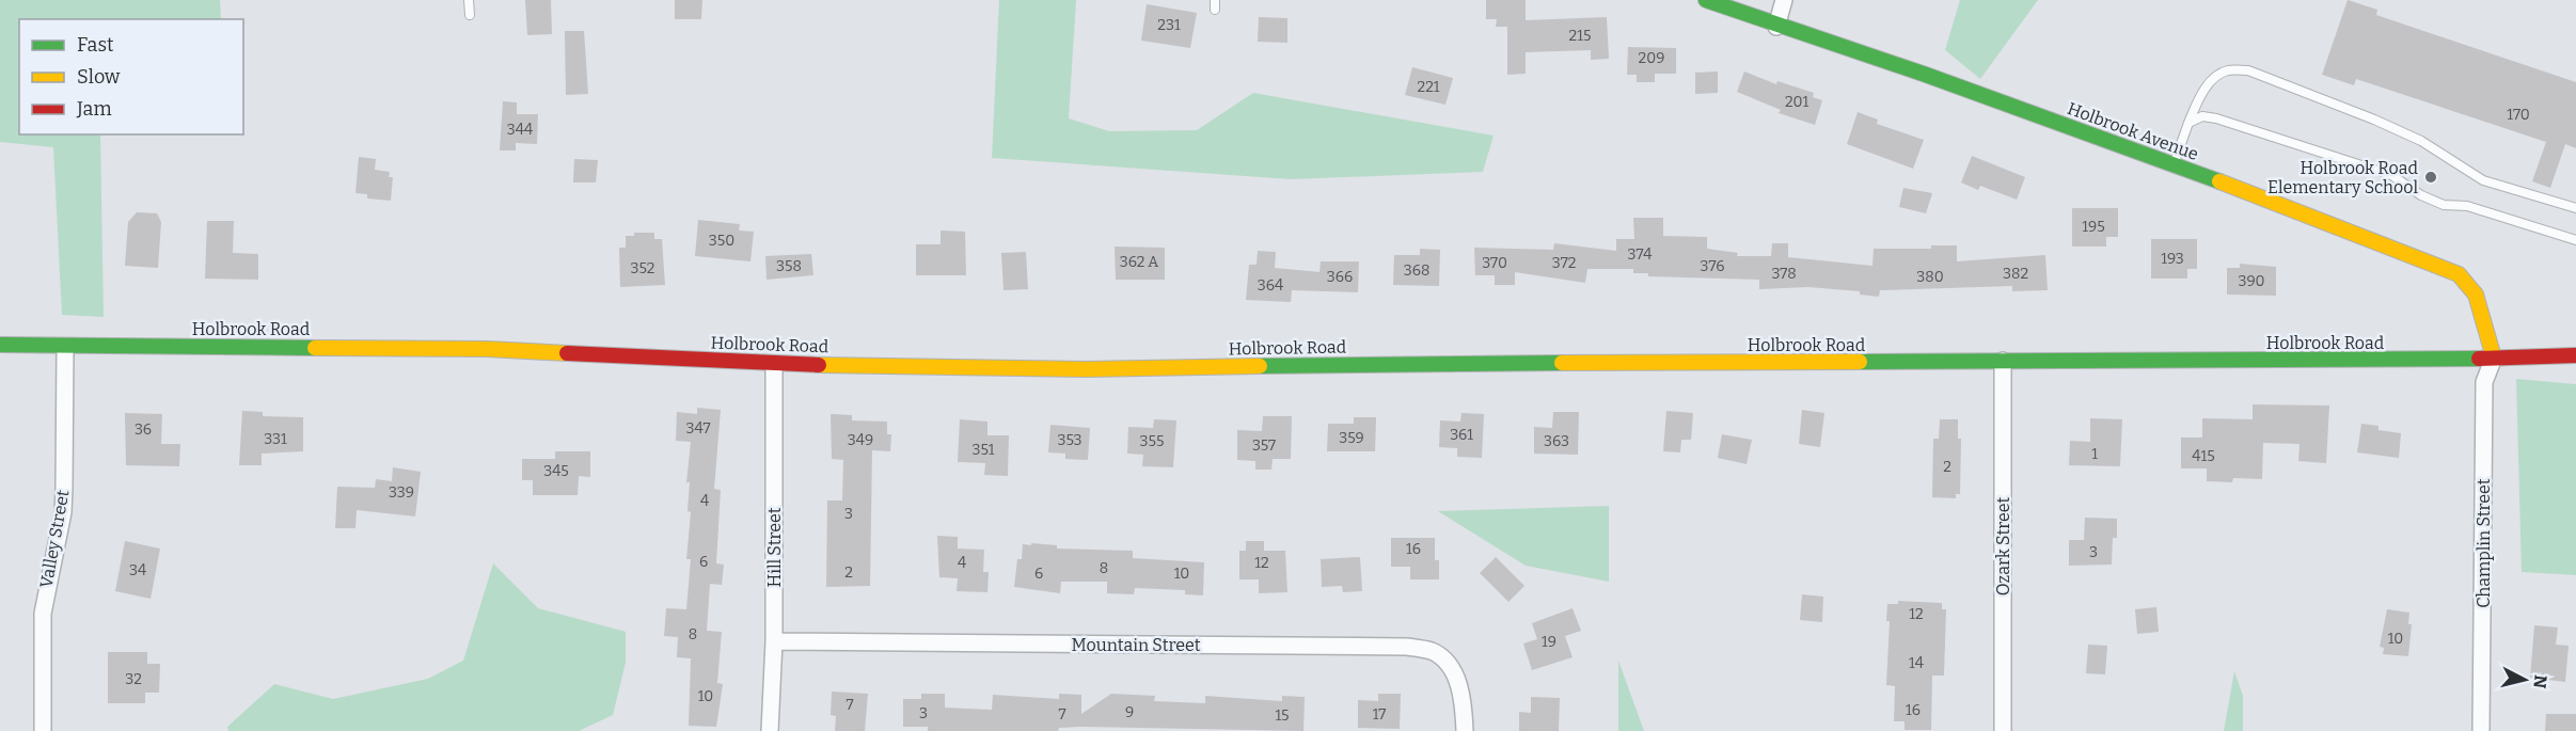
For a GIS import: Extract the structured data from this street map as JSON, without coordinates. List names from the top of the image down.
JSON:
{
  "streets": {
    "street": [
      "Holbrook Avenue",
      "Holbrook Road",
      "Valley Street",
      "Champlin Street",
      "Ozark Street",
      "Hill Street",
      "Mountain Street"
    ]
  },
  "crossings": [
    ["Holbrook Avenue", "Holbrook Road"],
    ["Holbrook Avenue", "Champlin Street"],
    ["Holbrook Road", "Valley Street"],
    ["Holbrook Road", "Champlin Street"],
    ["Holbrook Road", "Ozark Street"],
    ["Holbrook Road", "Hill Street"],
    ["Hill Street", "Mountain Street"]
  ],
  "places": ["Holbrook Road Elementary School"],
  "house_numbers": [
    "231",
    "215",
    "209",
    "221",
    "201",
    "170",
    "344",
    "195",
    "350",
    "374",
    "193",
    "362 A",
    "370",
    "372",
    "358",
    "376",
    "352",
    "368",
    "378",
    "382",
    "366",
    "380",
    "390",
    "364",
    "347",
    "36",
    "361",
    "359",
    "331",
    "349",
    "353",
    "355",
    "363",
    "357",
    "351",
    "1",
    "415",
    "2",
    "345",
    "339",
    "4",
    "3",
    "16",
    "3",
    "6",
    "4",
    "12",
    "8",
    "34",
    "2",
    "6",
    "10",
    "12",
    "8",
    "10",
    "19",
    "14",
    "32",
    "10",
    "7",
    "16",
    "9",
    "3",
    "7",
    "17",
    "15"
  ],
  "legend": ["Fast", "Slow", "Jam"],
  "north": "right"
}
